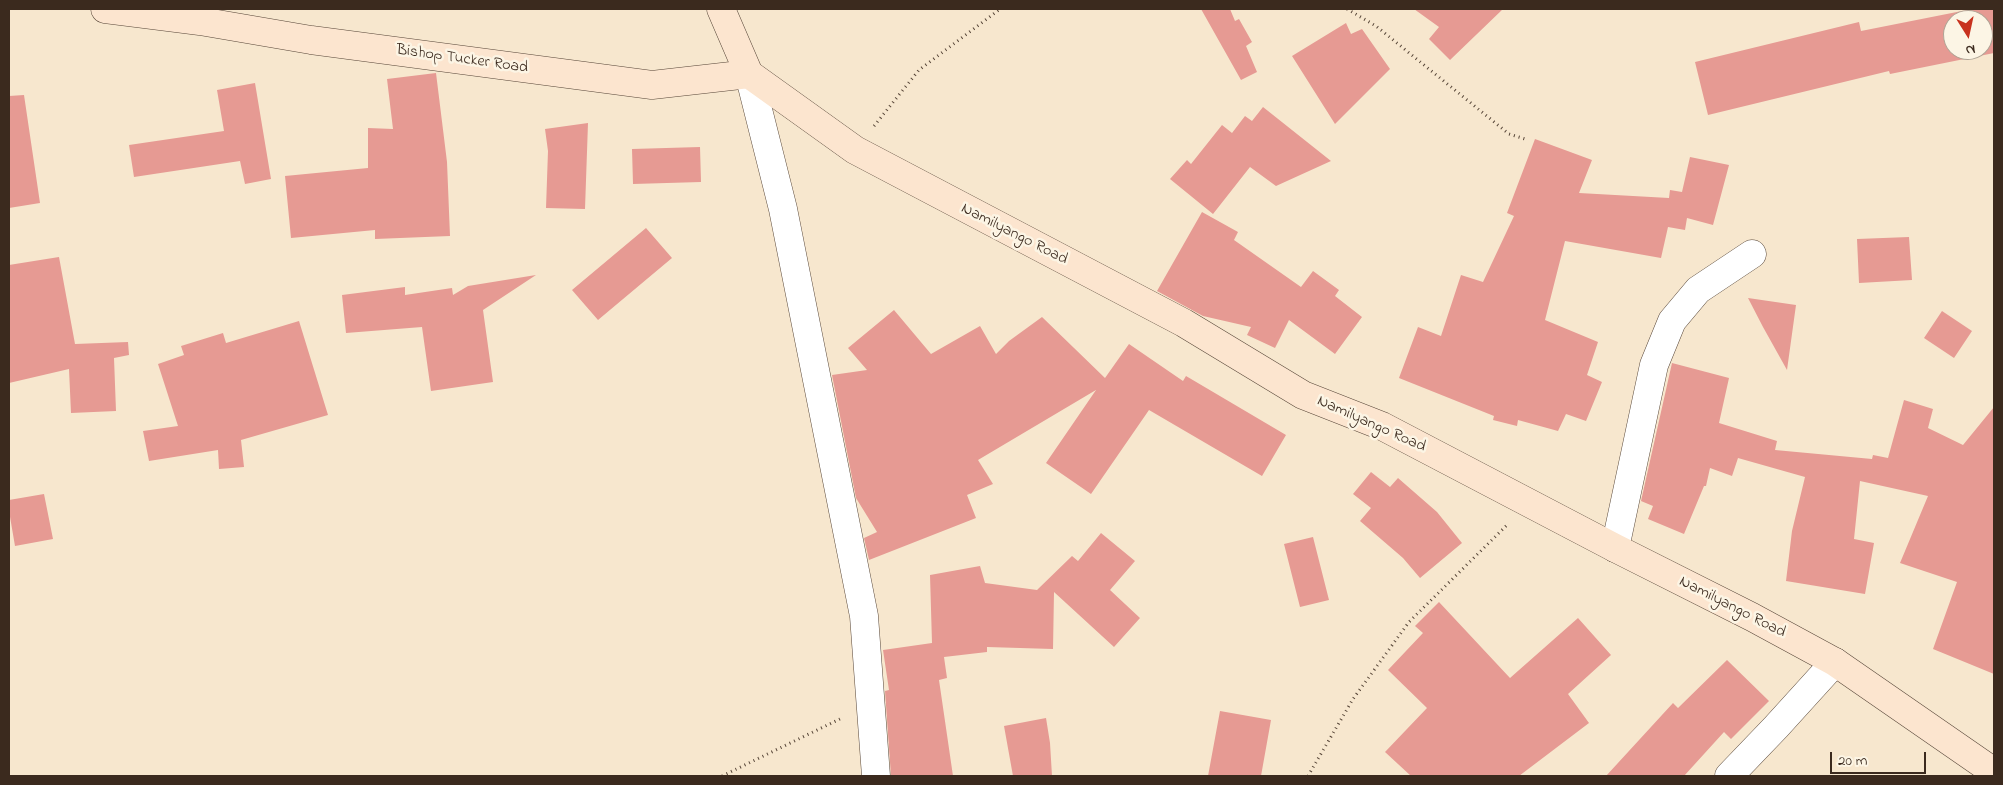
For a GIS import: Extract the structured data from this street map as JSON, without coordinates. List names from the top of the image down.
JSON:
{
  "streets": {
    "main road": ["Bishop Tucker Road", "Namilyango Road"]
  },
  "crossings": [
    ["Bishop Tucker Road", "Namilyango Road"]
  ],
  "scale_bar": "20 m",
  "north": "bottom"
}
